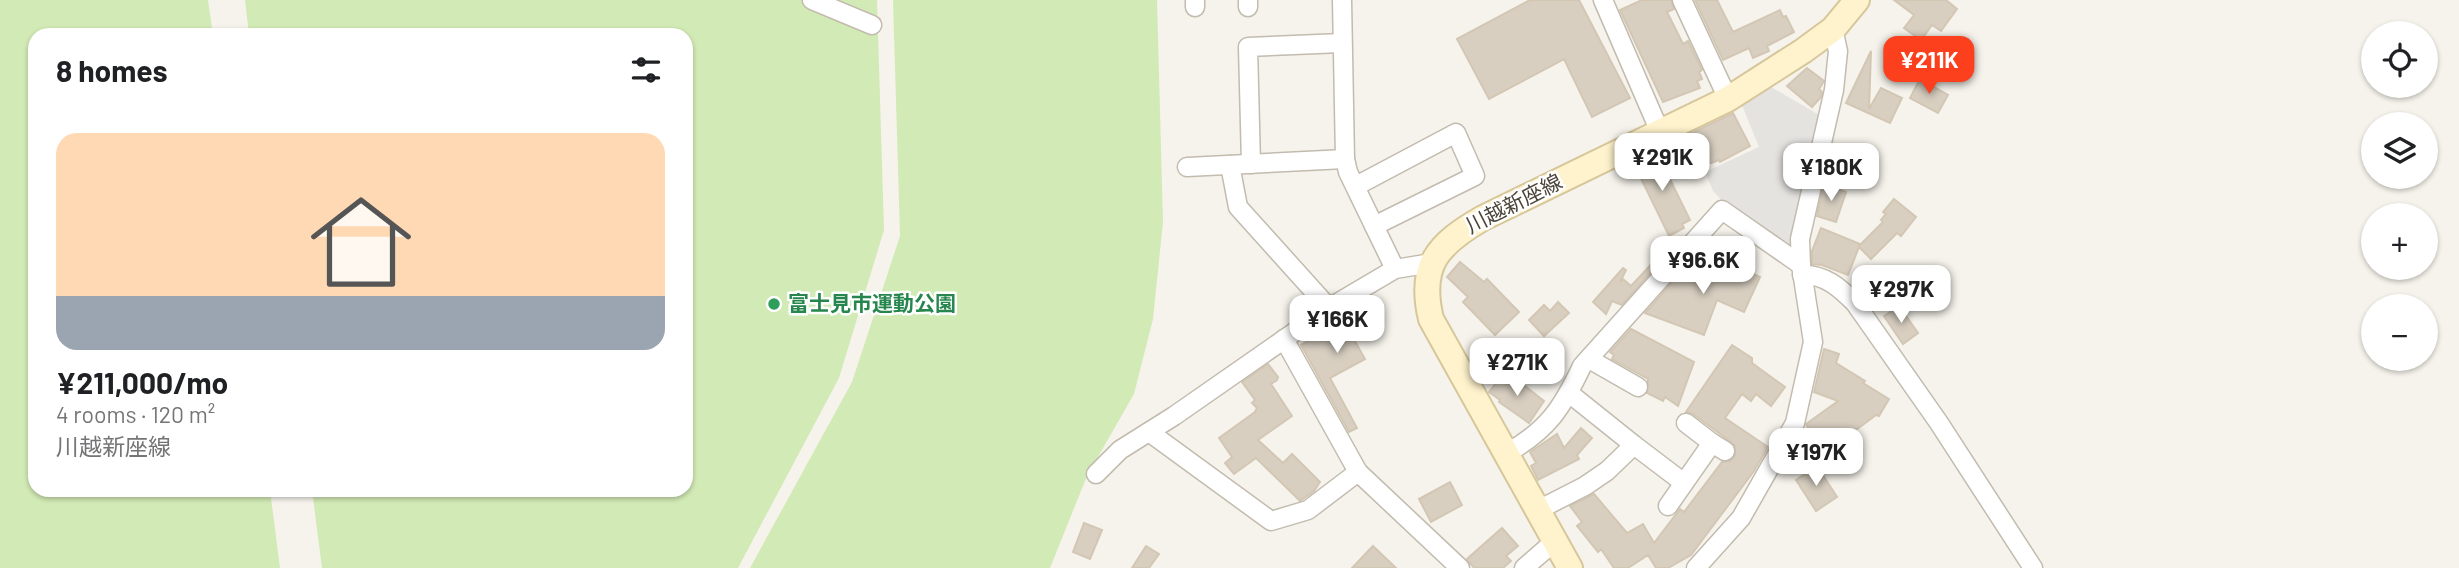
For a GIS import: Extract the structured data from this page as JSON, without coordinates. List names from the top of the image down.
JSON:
{
  "streets": {
    "main road": ["川越新座線"]
  },
  "places": ["富士見市運動公園"],
  "page": {
    "map_buttons": ["+", "−"],
    "heading": "8 homes",
    "price": [
      "¥211K",
      "¥291K",
      "¥180K",
      "¥96.6K",
      "¥297K",
      "¥166K",
      "¥271K",
      "¥197K"
    ],
    "list": [
      {
        "name": "¥211,000/mo",
        "note": "4 rooms · 120 m² · 川越新座線"
      }
    ]
  }
}
